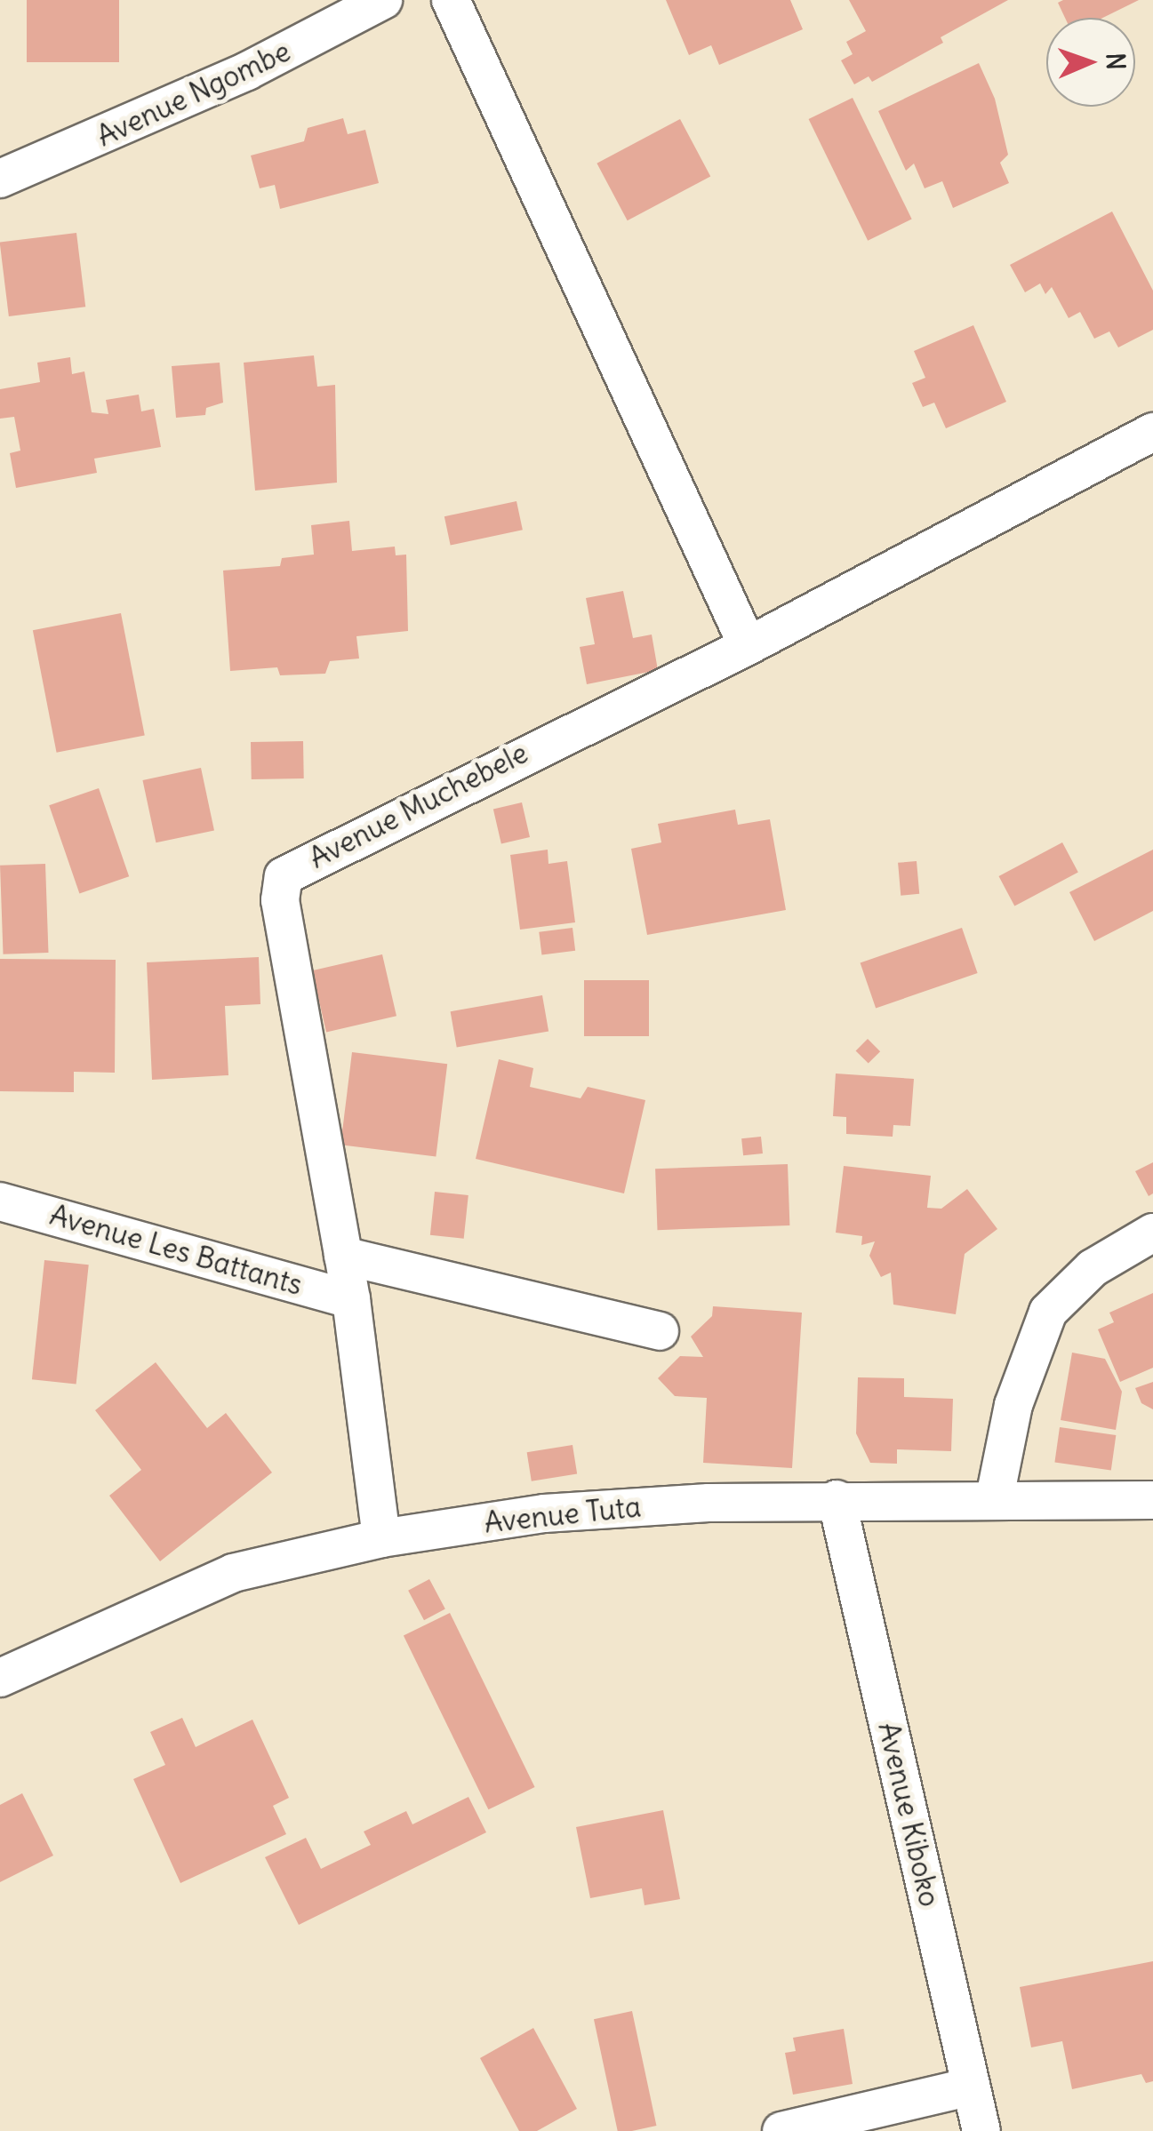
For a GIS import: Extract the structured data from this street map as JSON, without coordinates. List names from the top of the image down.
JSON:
{
  "streets": {
    "street": [
      "Avenue Ngombe",
      "Avenue Muchebele",
      "Avenue Les Battants",
      "Avenue Tuta",
      "Avenue Kiboko"
    ]
  },
  "crossings": [
    ["Avenue Muchebele", "Avenue Les Battants"],
    ["Avenue Muchebele", "Avenue Tuta"],
    ["Avenue Tuta", "Avenue Kiboko"]
  ],
  "north": "right"
}
